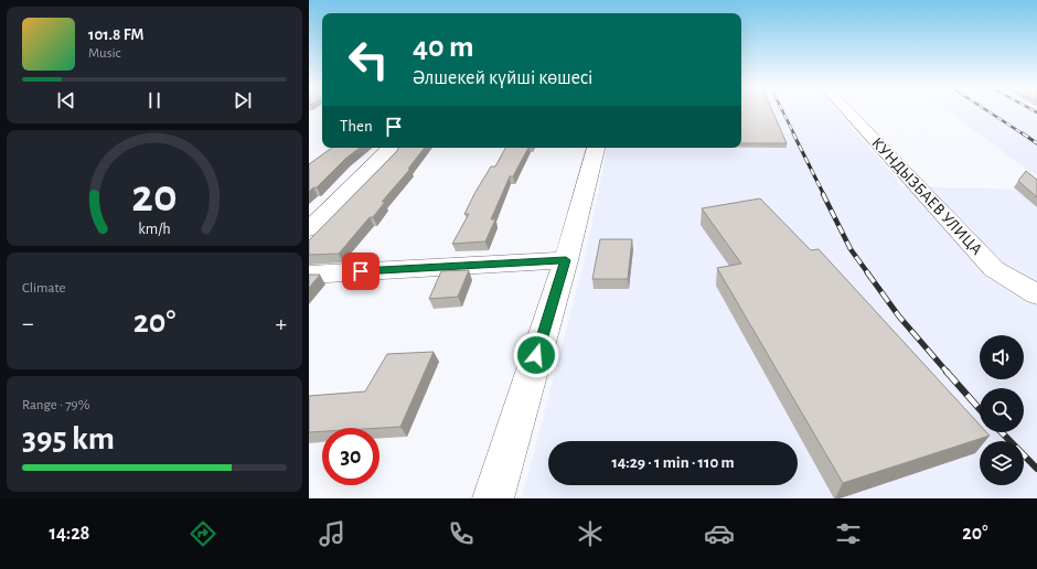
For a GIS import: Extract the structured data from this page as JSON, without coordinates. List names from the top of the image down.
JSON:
{
  "streets": {
    "street": ["КУНДЫЗБАЕВ УЛИЦА"]
  },
  "page": {
    "turn": ["40 m", "Әлшекей күйші көшесі"],
    "song": ["101.8 FM", "Music"],
    "then": "Then",
    "tile": [
      "Climate",
      ["Range · 79%", "395 km"]
    ],
    "heat": ["−", "20°", "+"],
    "limit": "30",
    "trip": "14:29 · 1 min · 110 m",
    "tabs": ["14:28", "20°"],
    "gauge": ["20", "km/h"]
  }
}
